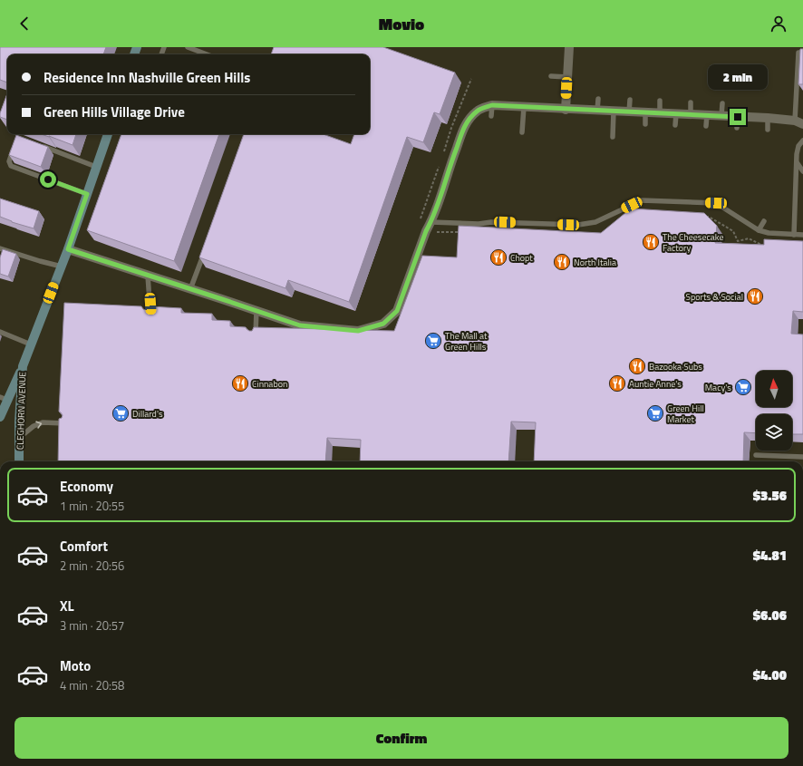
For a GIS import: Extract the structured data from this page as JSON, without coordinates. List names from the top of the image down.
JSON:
{
  "streets": {
    "street": ["CLEGHORN AVENUE"]
  },
  "places": {
    "restaurant": [
      "The Cheesecake Factory",
      "Chopt",
      "North Italia",
      "Sports & Social",
      "Bazooka Subs",
      "Cinnabon",
      "Auntie Anne's"
    ],
    "supermarket": [
      "The Mall at Green Hills",
      "Macy's",
      "Dillard's",
      "Green Hill Market"
    ]
  },
  "north": "top",
  "page": {
    "header": "Movio",
    "banner": ["Residence Inn Nashville Green Hills", "Green Hills Village Drive"],
    "bubble": "2 min",
    "list": [
      {
        "name": "Economy",
        "note": "1 min · 20:55",
        "value": "$3.56"
      },
      {
        "name": "Comfort",
        "note": "2 min · 20:56",
        "value": "$4.81"
      },
      {
        "name": "XL",
        "note": "3 min · 20:57",
        "value": "$6.06"
      },
      {
        "name": "Moto",
        "note": "4 min · 20:58",
        "value": "$4.00"
      }
    ],
    "buttons": "Confirm"
  }
}
